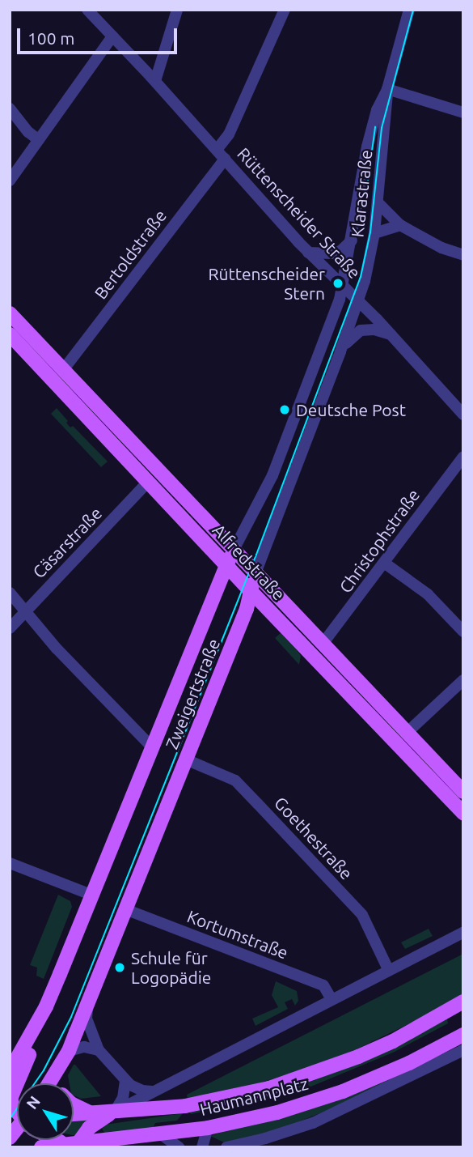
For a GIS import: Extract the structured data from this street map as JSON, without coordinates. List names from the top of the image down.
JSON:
{
  "streets": {
    "main road": ["Alfredstraße", "Zweigertstraße", "Haumannplatz"],
    "street": [
      "Klarastraße",
      "Rüttenscheider Straße",
      "Bertoldstraße",
      "Christophstraße",
      "Cäsarstraße",
      "Goethestraße",
      "Kortumstraße"
    ]
  },
  "crossings": [
    ["Klarastraße", "Rüttenscheider Straße"],
    ["Klarastraße", "Zweigertstraße"],
    ["Rüttenscheider Straße", "Bertoldstraße"],
    ["Rüttenscheider Straße", "Zweigertstraße"],
    ["Bertoldstraße", "Alfredstraße"],
    ["Christophstraße", "Alfredstraße"],
    ["Cäsarstraße", "Alfredstraße"],
    ["Alfredstraße", "Zweigertstraße"],
    ["Zweigertstraße", "Goethestraße"],
    ["Zweigertstraße", "Kortumstraße"],
    ["Goethestraße", "Haumannplatz"],
    ["Kortumstraße", "Haumannplatz"]
  ],
  "places": ["Rüttenscheider Stern", "Deutsche Post", "Schule für Logopädie"],
  "scale_bar": "100 m",
  "north": "top left"
}
